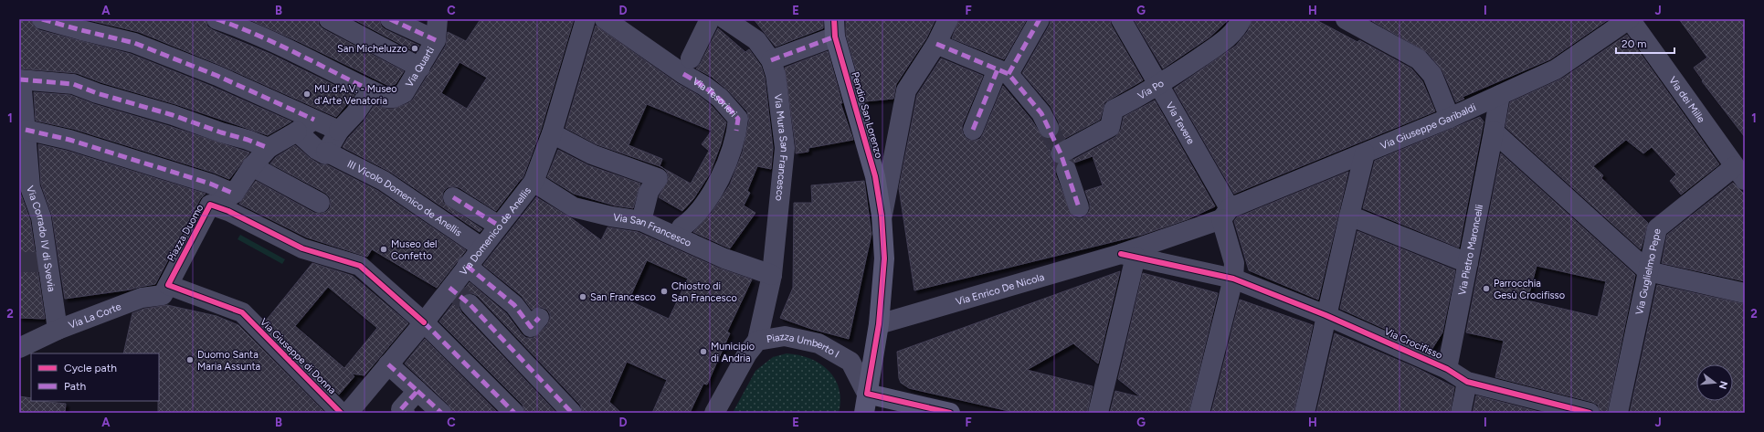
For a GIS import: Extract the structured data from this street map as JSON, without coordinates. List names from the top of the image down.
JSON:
{
  "streets": {
    "street": [
      "Via Quarti",
      "Via Po",
      "Via Tesorieri",
      "Via dei Mille",
      "Pendio San Lorenzo",
      "Via Tevere",
      "Via Giuseppe Garibaldi",
      "Via Mura San Francesco",
      "III Vicolo Domenico de Anellis",
      "Via San Francesco",
      "Via Domenico de Anellis",
      "Piazza Duomo",
      "Via Corrado IV di Svevia",
      "Via Pietro Maroncelli",
      "Via Guglielmo Pepe",
      "Via Enrico De Nicola",
      "Via La Corte",
      "Via Crocifisso",
      "Piazza Umberto I",
      "Via Giuseppe di Donna"
    ]
  },
  "crossings": [
    ["Via Po", "Via Tevere"],
    ["Via dei Mille", "Via Giuseppe Garibaldi"],
    ["Via dei Mille", "Via Guglielmo Pepe"],
    ["Pendio San Lorenzo", "Via Enrico De Nicola"],
    ["Pendio San Lorenzo", "Piazza Umberto I"],
    ["Via Tevere", "Via Giuseppe Garibaldi"],
    ["Via Tevere", "Via Enrico De Nicola"],
    ["Via Tevere", "Via Crocifisso"],
    ["Via Giuseppe Garibaldi", "Via Pietro Maroncelli"],
    ["Via Giuseppe Garibaldi", "Via Enrico De Nicola"],
    ["Via Mura San Francesco", "Via San Francesco"],
    ["Via Mura San Francesco", "Piazza Umberto I"],
    ["III Vicolo Domenico de Anellis", "Via Domenico de Anellis"],
    ["Via San Francesco", "Via Domenico de Anellis"],
    ["Via Domenico de Anellis", "Piazza Duomo"],
    ["Piazza Duomo", "Via La Corte"],
    ["Piazza Duomo", "Via Giuseppe di Donna"],
    ["Via Corrado IV di Svevia", "Via La Corte"],
    ["Via Pietro Maroncelli", "Via Crocifisso"],
    ["Via Enrico De Nicola", "Via Crocifisso"],
    ["Via La Corte", "Via Giuseppe di Donna"]
  ],
  "places": [
    "San Micheluzzo",
    "MU.d'A.V. - Museo d'Arte Venatoria",
    "Museo del Confetto",
    "Parrocchia Gesù Crocifisso",
    "Chiostro di San Francesco",
    "San Francesco",
    "Municipio di Andria",
    "Duomo Santa Maria Assunta"
  ],
  "legend": ["Cycle path", "Path"],
  "scale_bar": "20 m",
  "north": "right",
  "grid": {
    "columns": [
      "A",
      "B",
      "C",
      "D",
      "E",
      "F",
      "G",
      "H",
      "I",
      "J"
    ],
    "rows": ["1", "2"]
  }
}
